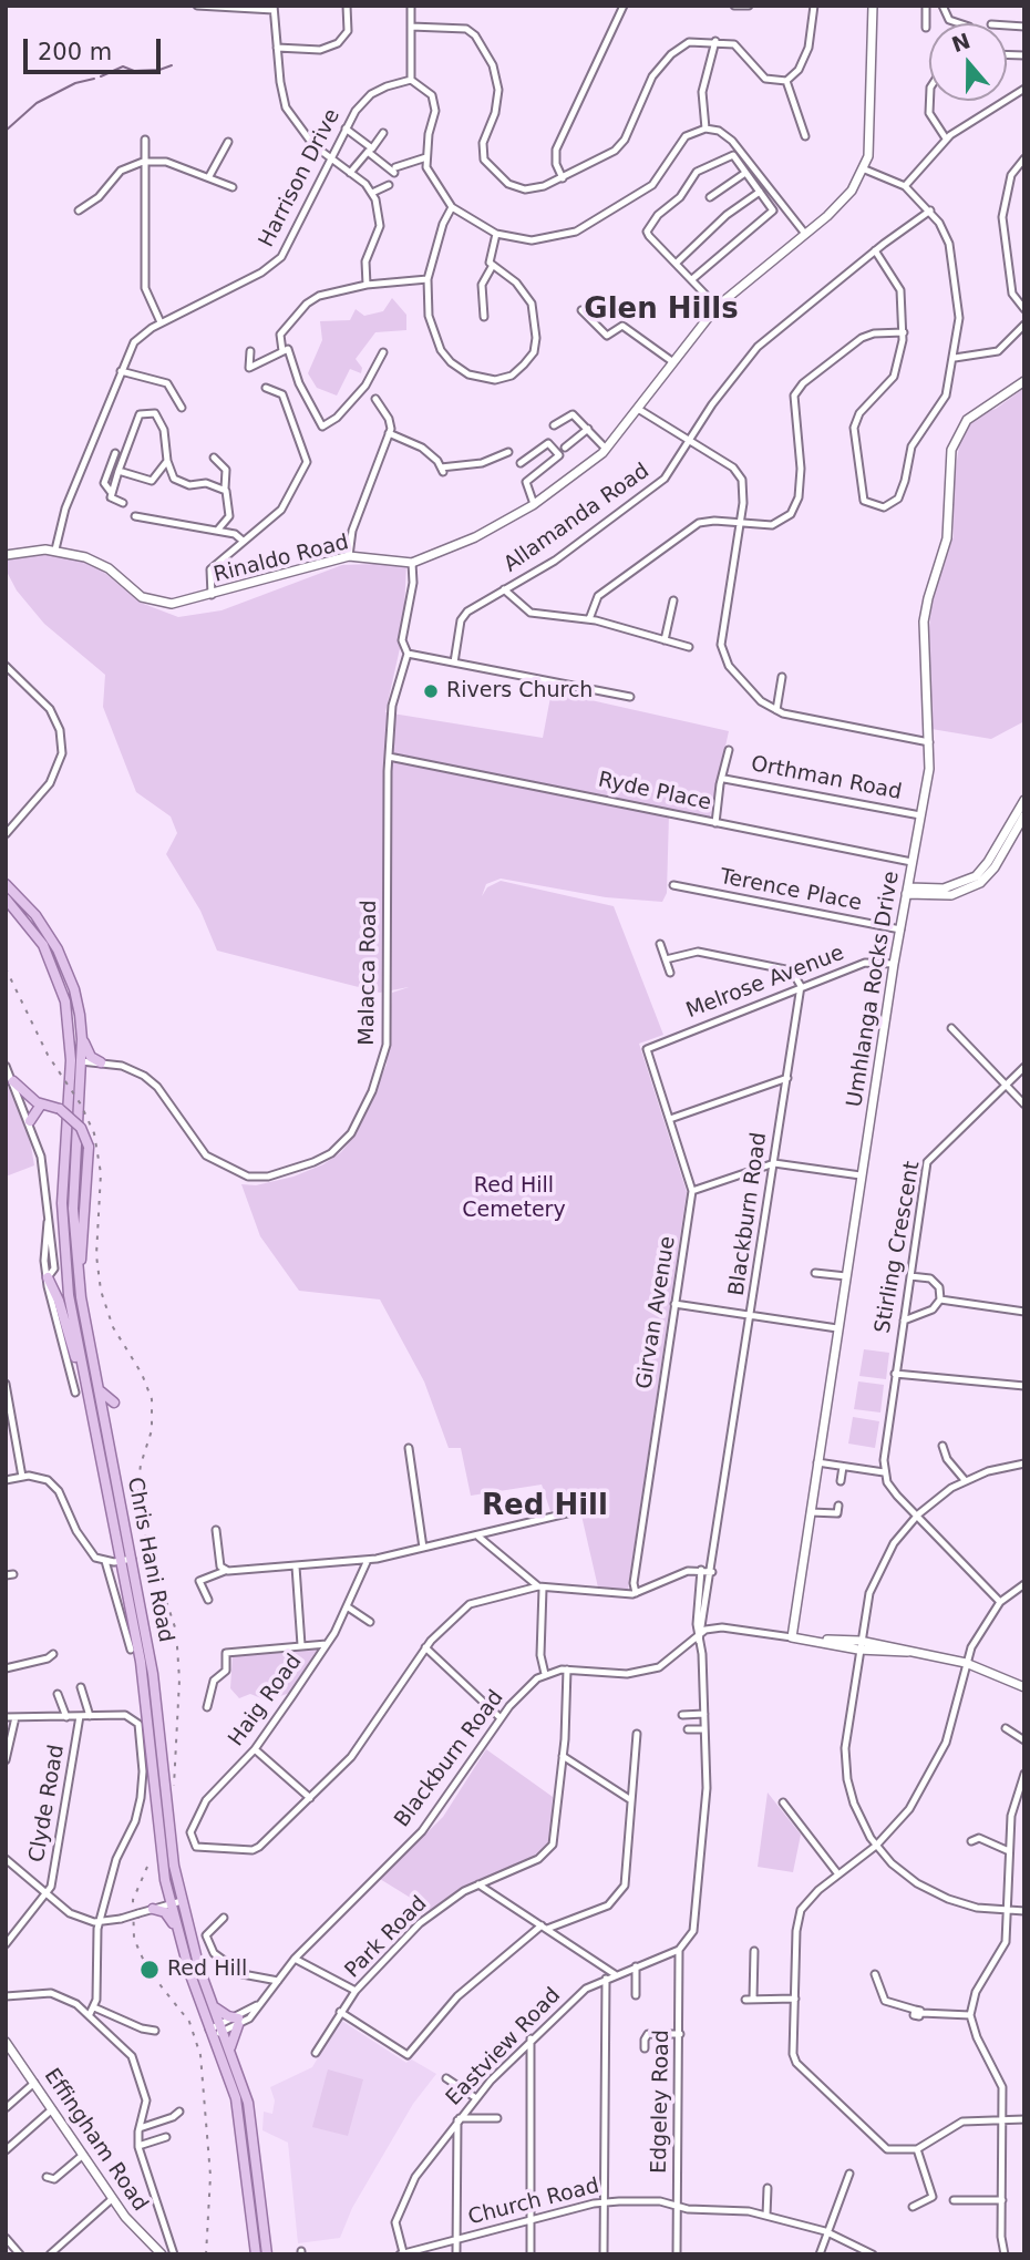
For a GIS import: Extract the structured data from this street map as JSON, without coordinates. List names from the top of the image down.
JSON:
{
  "streets": {
    "main road": ["Chris Hani Road"],
    "street": [
      "Harrison Drive",
      "Allamanda Road",
      "Rinaldo Road",
      "Orthman Road",
      "Ryde Place",
      "Terence Place",
      "Malacca Road",
      "Melrose Avenue",
      "Umhlanga Rocks Drive",
      "Blackburn Road",
      "Stirling Crescent",
      "Girvan Avenue",
      "Haig Road",
      "Clyde Road",
      "Park Road",
      "Eastview Road",
      "Edgeley Road",
      "Effingham Road",
      "Church Road"
    ]
  },
  "crossings": [
    ["Harrison Drive", "Rinaldo Road"],
    ["Rinaldo Road", "Malacca Road"],
    ["Orthman Road", "Umhlanga Rocks Drive"],
    ["Ryde Place", "Malacca Road"],
    ["Ryde Place", "Umhlanga Rocks Drive"],
    ["Terence Place", "Umhlanga Rocks Drive"],
    ["Malacca Road", "Chris Hani Road"],
    ["Melrose Avenue", "Umhlanga Rocks Drive"],
    ["Melrose Avenue", "Blackburn Road"],
    ["Melrose Avenue", "Girvan Avenue"],
    ["Blackburn Road", "Chris Hani Road"],
    ["Blackburn Road", "Park Road"],
    ["Eastview Road", "Edgeley Road"],
    ["Eastview Road", "Church Road"],
    ["Edgeley Road", "Church Road"]
  ],
  "districts": ["Glen Hills", "Red Hill"],
  "parks": ["Red Hill Cemetery"],
  "places": ["Rivers Church", "Red Hill"],
  "scale_bar": "200 m",
  "north": "top"
}
